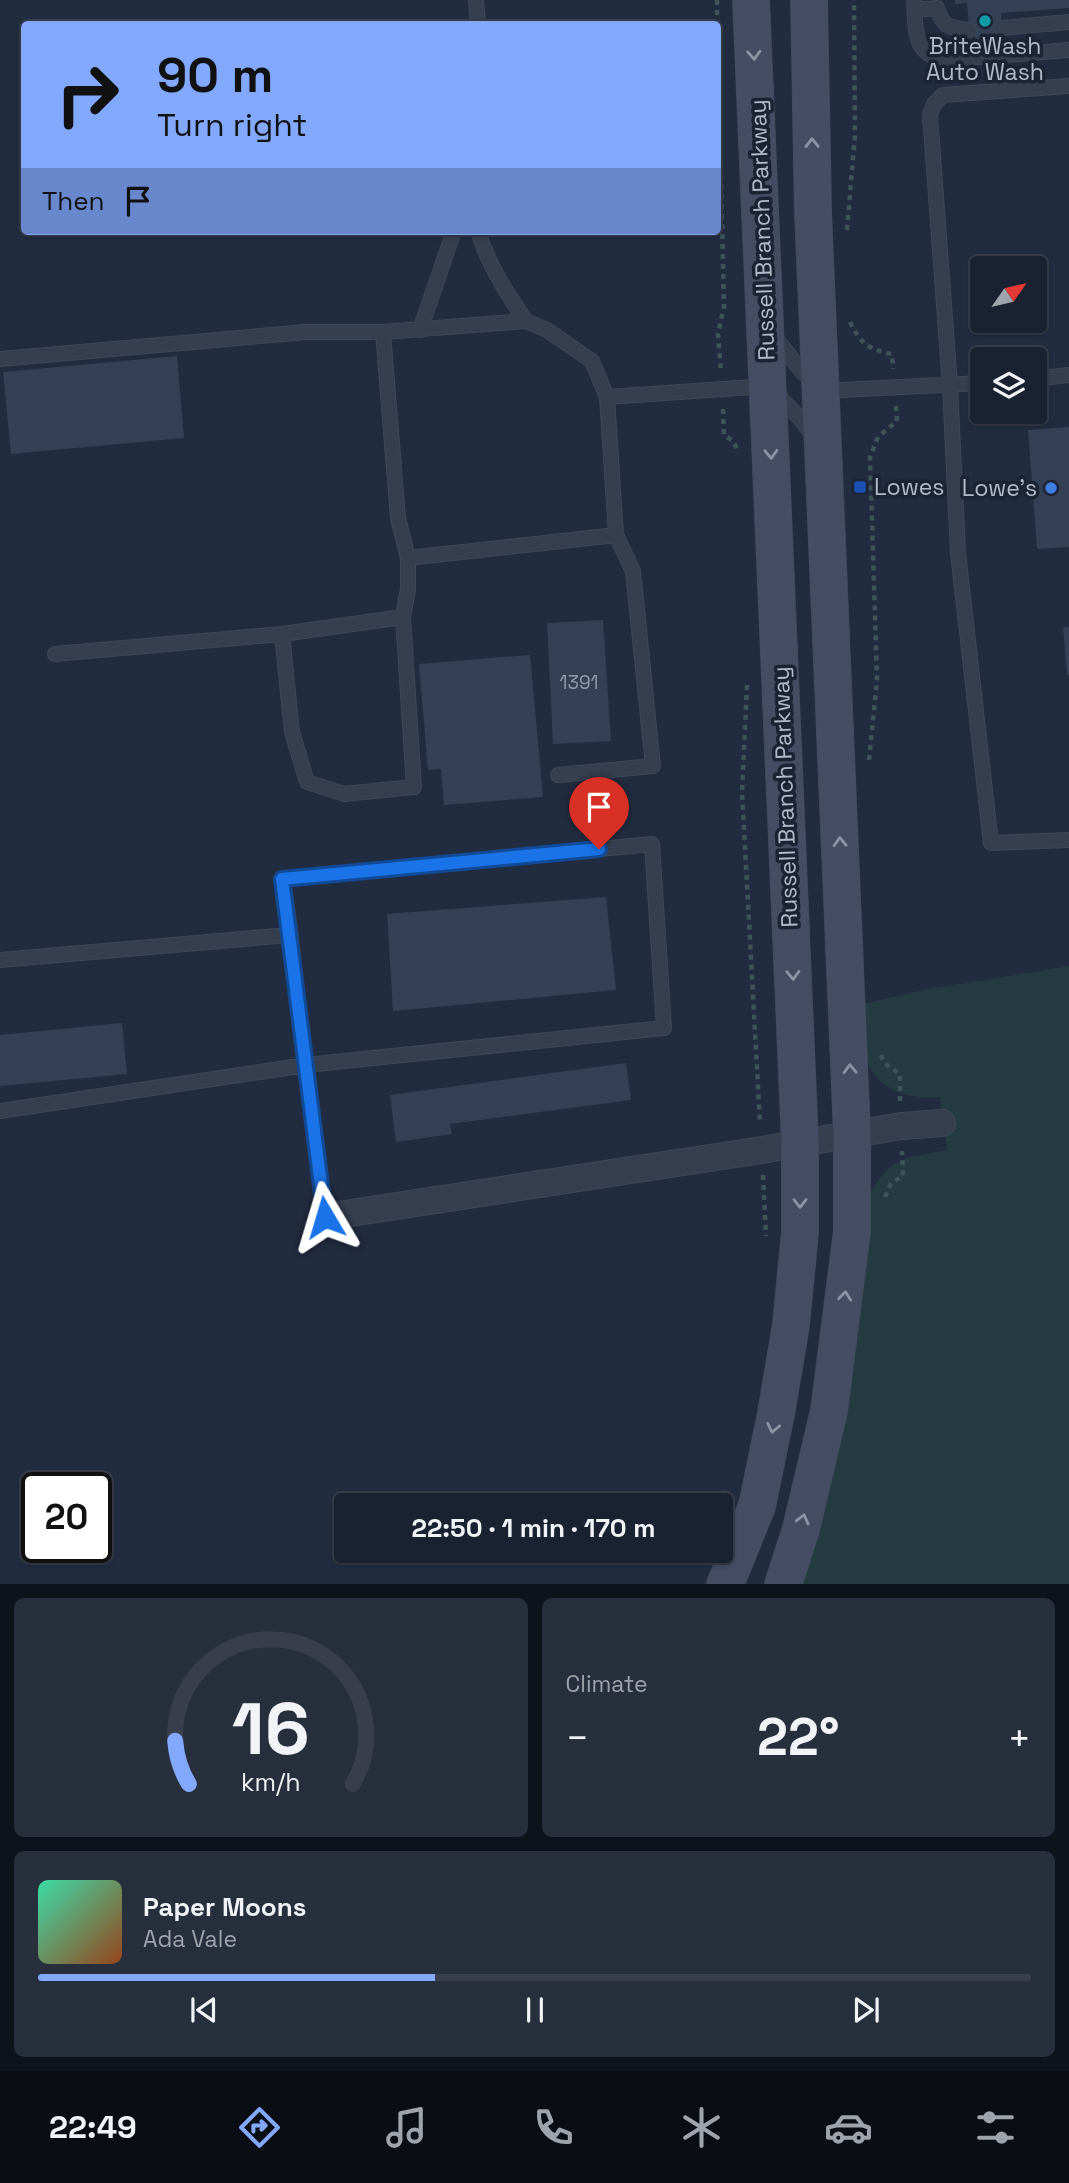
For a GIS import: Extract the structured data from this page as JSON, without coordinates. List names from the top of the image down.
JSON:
{
  "streets": {
    "main road": ["Russell Branch Parkway"]
  },
  "places": {
    "other": ["BriteWash Auto Wash", "Lowe's"],
    "transit": ["Lowes"]
  },
  "house_numbers": ["1391"],
  "north": "top right",
  "page": {
    "turn": ["90 m", "Turn right"],
    "then": "Then",
    "limit": "20",
    "trip": "22:50 · 1 min · 170 m",
    "tile": "Climate",
    "heat": ["−", "22°", "+"],
    "song": ["Paper Moons", "Ada Vale"],
    "tabs": "22:49",
    "gauge": ["16", "km/h"]
  }
}
